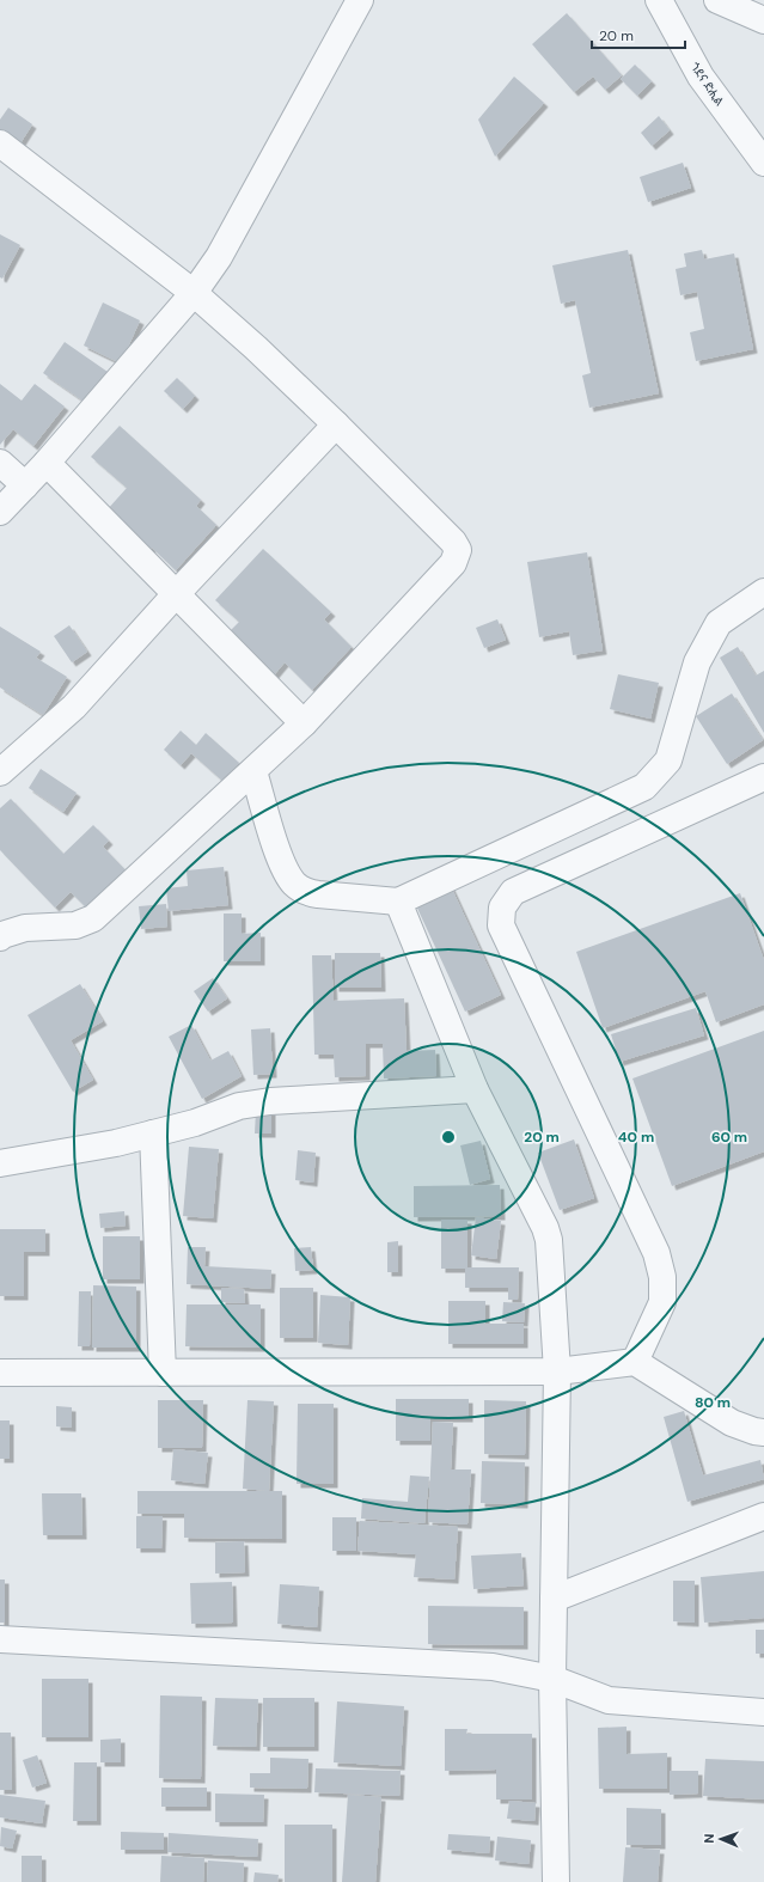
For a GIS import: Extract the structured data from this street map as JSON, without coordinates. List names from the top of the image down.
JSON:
{
  "streets": {
    "street": ["ጎደና ድሒል"]
  },
  "scale_bar": "20 m",
  "north": "left",
  "rings": [
    "20 m",
    "40 m",
    "60 m",
    "80 m"
  ]
}
